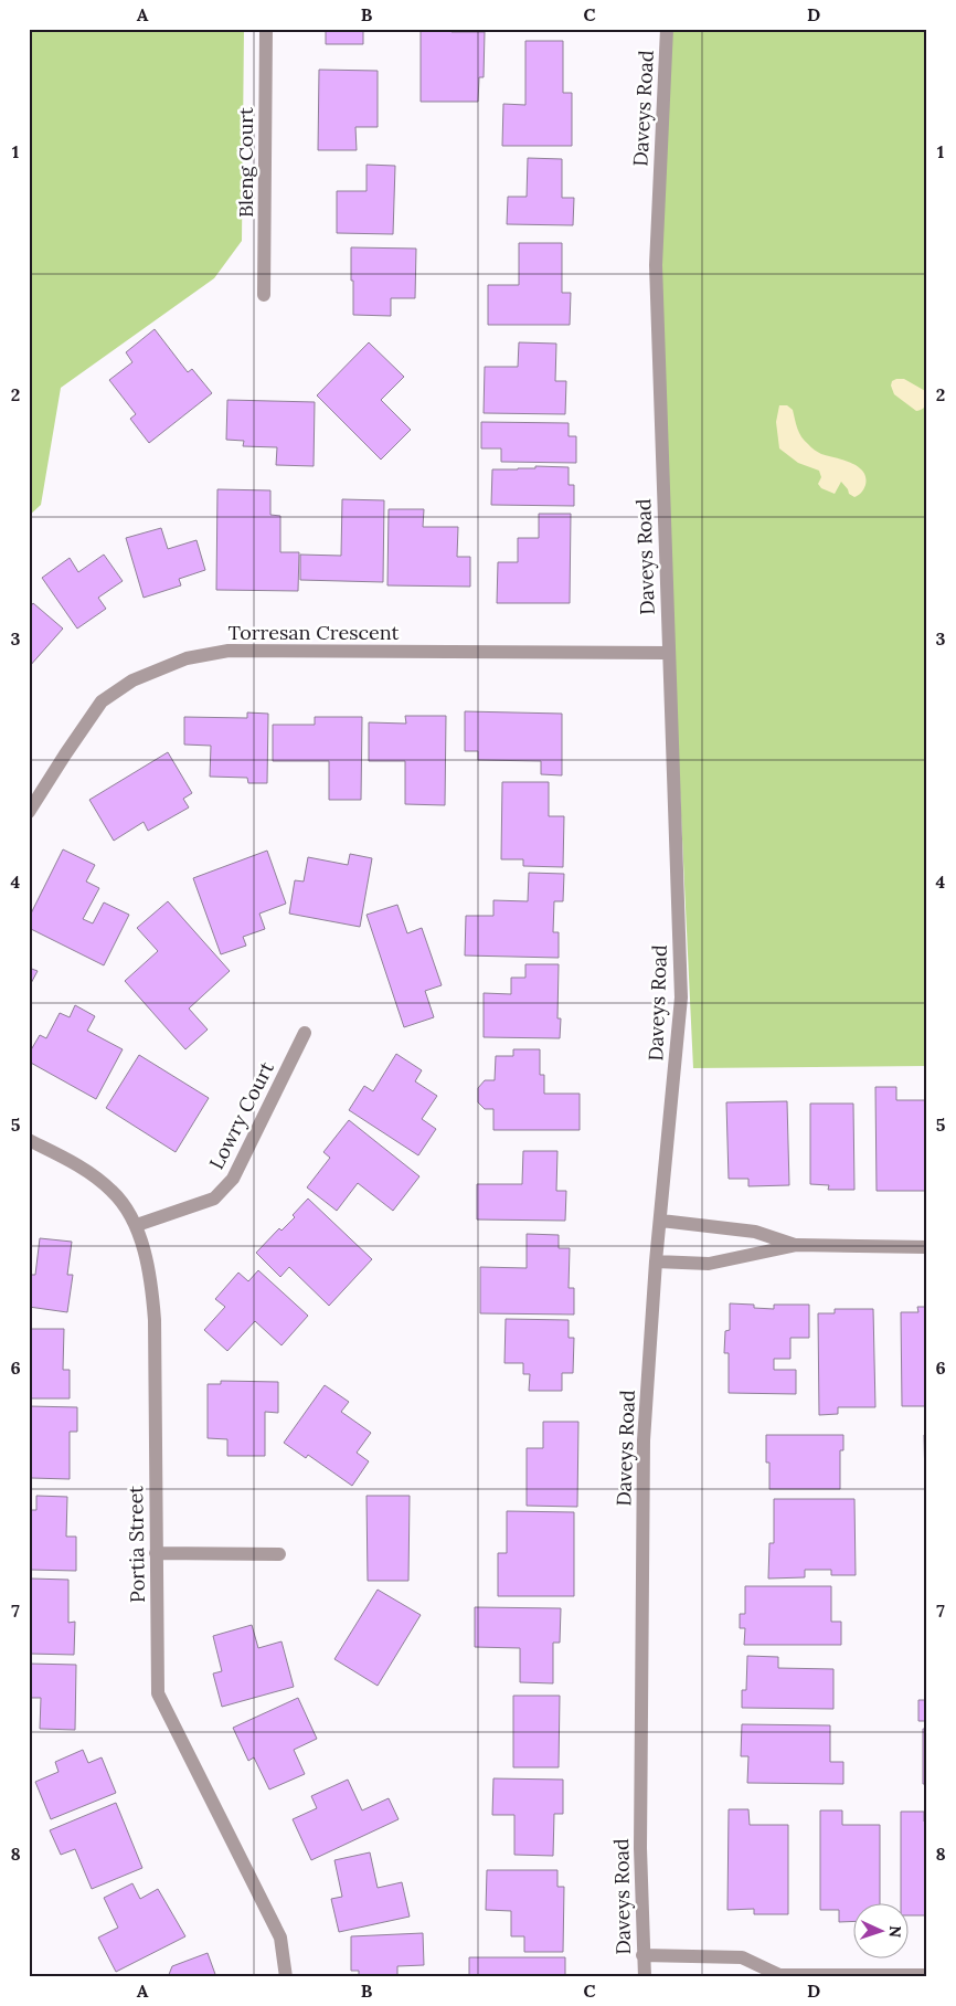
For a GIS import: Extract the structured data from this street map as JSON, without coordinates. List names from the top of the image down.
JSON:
{
  "streets": {
    "street": [
      "Daveys Road",
      "Bleng Court",
      "Torresan Crescent",
      "Lowry Court",
      "Portia Street"
    ]
  },
  "crossings": [
    ["Daveys Road", "Torresan Crescent"],
    ["Lowry Court", "Portia Street"]
  ],
  "north": "right",
  "grid": {
    "columns": [
      "A",
      "B",
      "C",
      "D"
    ],
    "rows": [
      "1",
      "2",
      "3",
      "4",
      "5",
      "6",
      "7",
      "8"
    ]
  }
}
